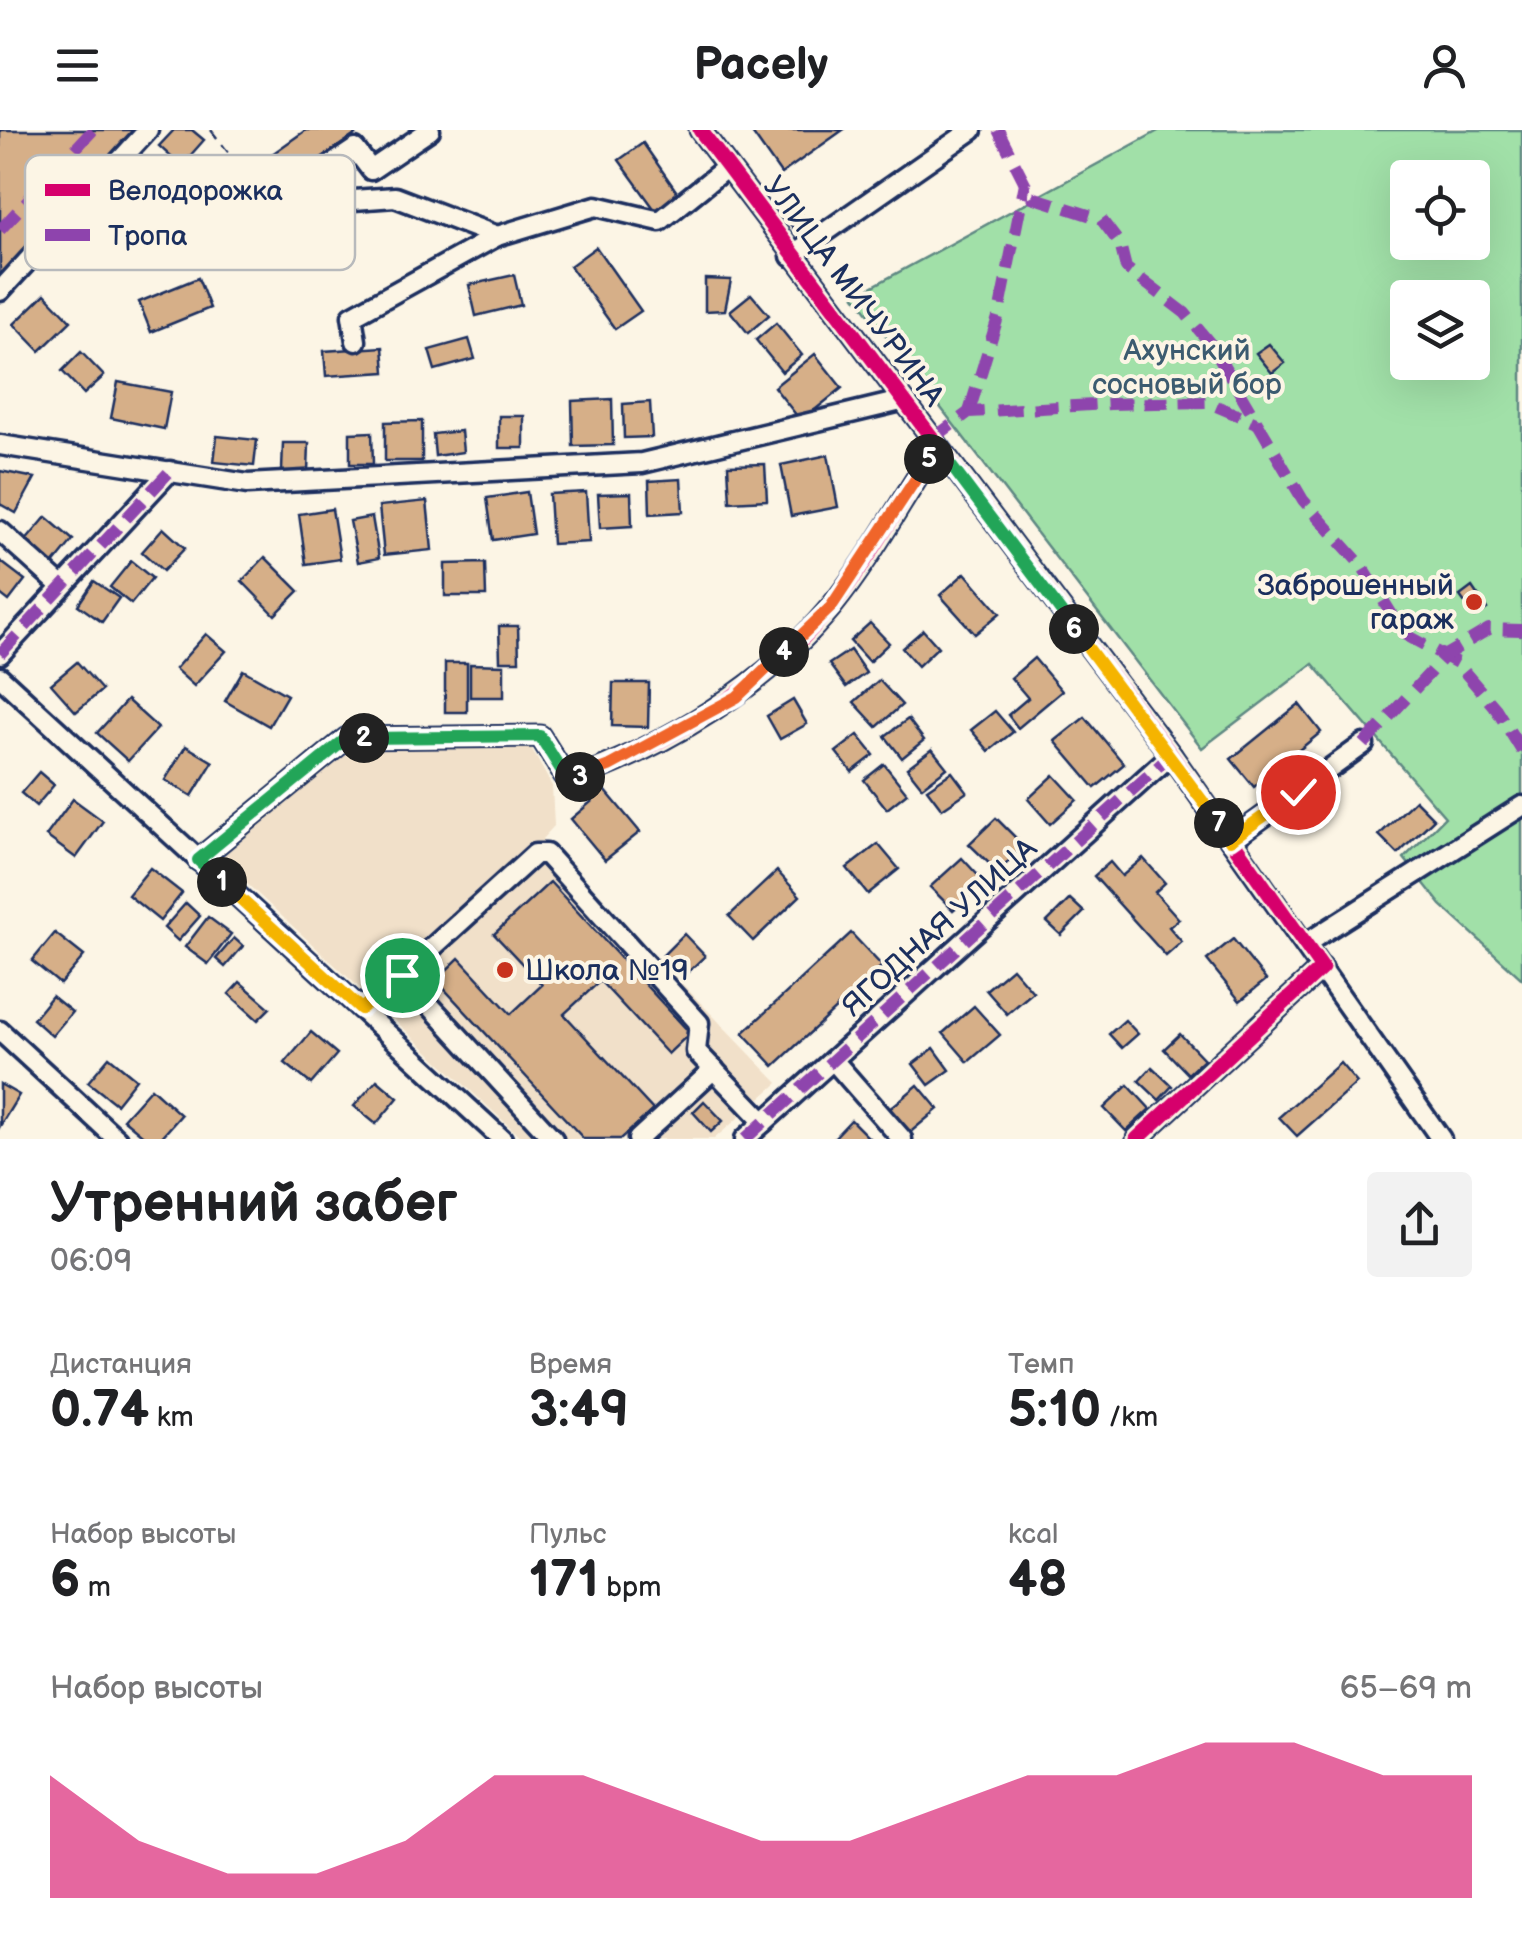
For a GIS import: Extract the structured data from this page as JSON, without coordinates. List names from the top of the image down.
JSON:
{
  "streets": {
    "street": ["УЛИЦА МИЧУРИНА", "ЯГОДНАЯ УЛИЦА"]
  },
  "crossings": [
    ["УЛИЦА МИЧУРИНА", "ЯГОДНАЯ УЛИЦА"]
  ],
  "parks": ["Ахунский сосновый бор"],
  "places": ["Заброшенный гараж", "Школа №19"],
  "legend": ["Велодорожка", "Тропа"],
  "page": {
    "header": "Pacely",
    "pins": [
      "5",
      "6",
      "4",
      "2",
      "3",
      "7",
      "1"
    ],
    "heading": ["Утренний забег", "06:09"],
    "stats": [
      ["Дистанция", "0.74 km"],
      ["Время", "3:49"],
      ["Темп", "5:10 /km"],
      ["Набор высоты", "6 m"],
      ["Пульс", "171 bpm"],
      ["kcal", "48"]
    ],
    "chart": ["Набор высоты", "65–69 m"]
  }
}
